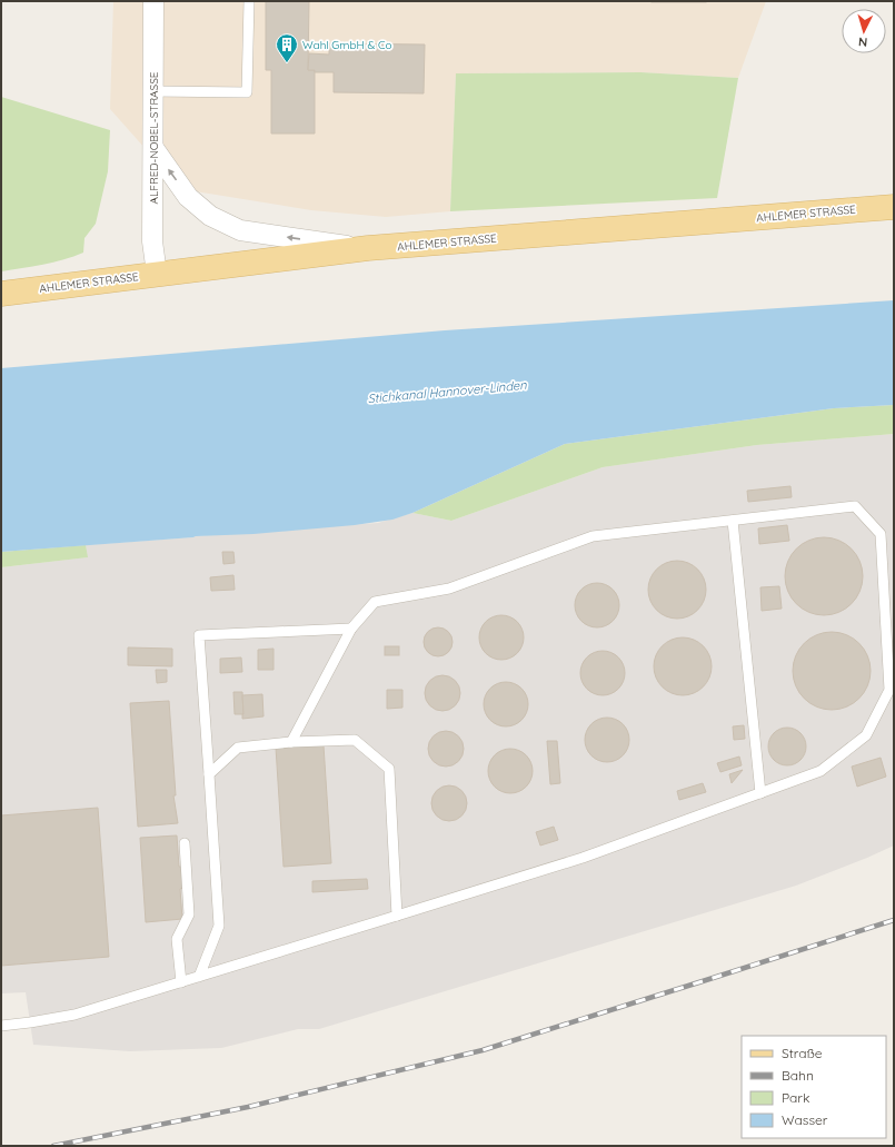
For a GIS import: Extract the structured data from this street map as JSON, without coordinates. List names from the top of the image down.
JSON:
{
  "streets": {
    "main road": ["AHLEMER STRASSE"],
    "street": ["ALFRED-NOBEL-STRASSE"]
  },
  "crossings": [
    ["ALFRED-NOBEL-STRASSE", "AHLEMER STRASSE"]
  ],
  "water": ["Stichkanal Hannover-Linden"],
  "places": {
    "building": ["Wahl GmbH & Co"]
  },
  "legend": [
    "Straße",
    "Bahn",
    "Park",
    "Wasser"
  ],
  "north": "bottom"
}
